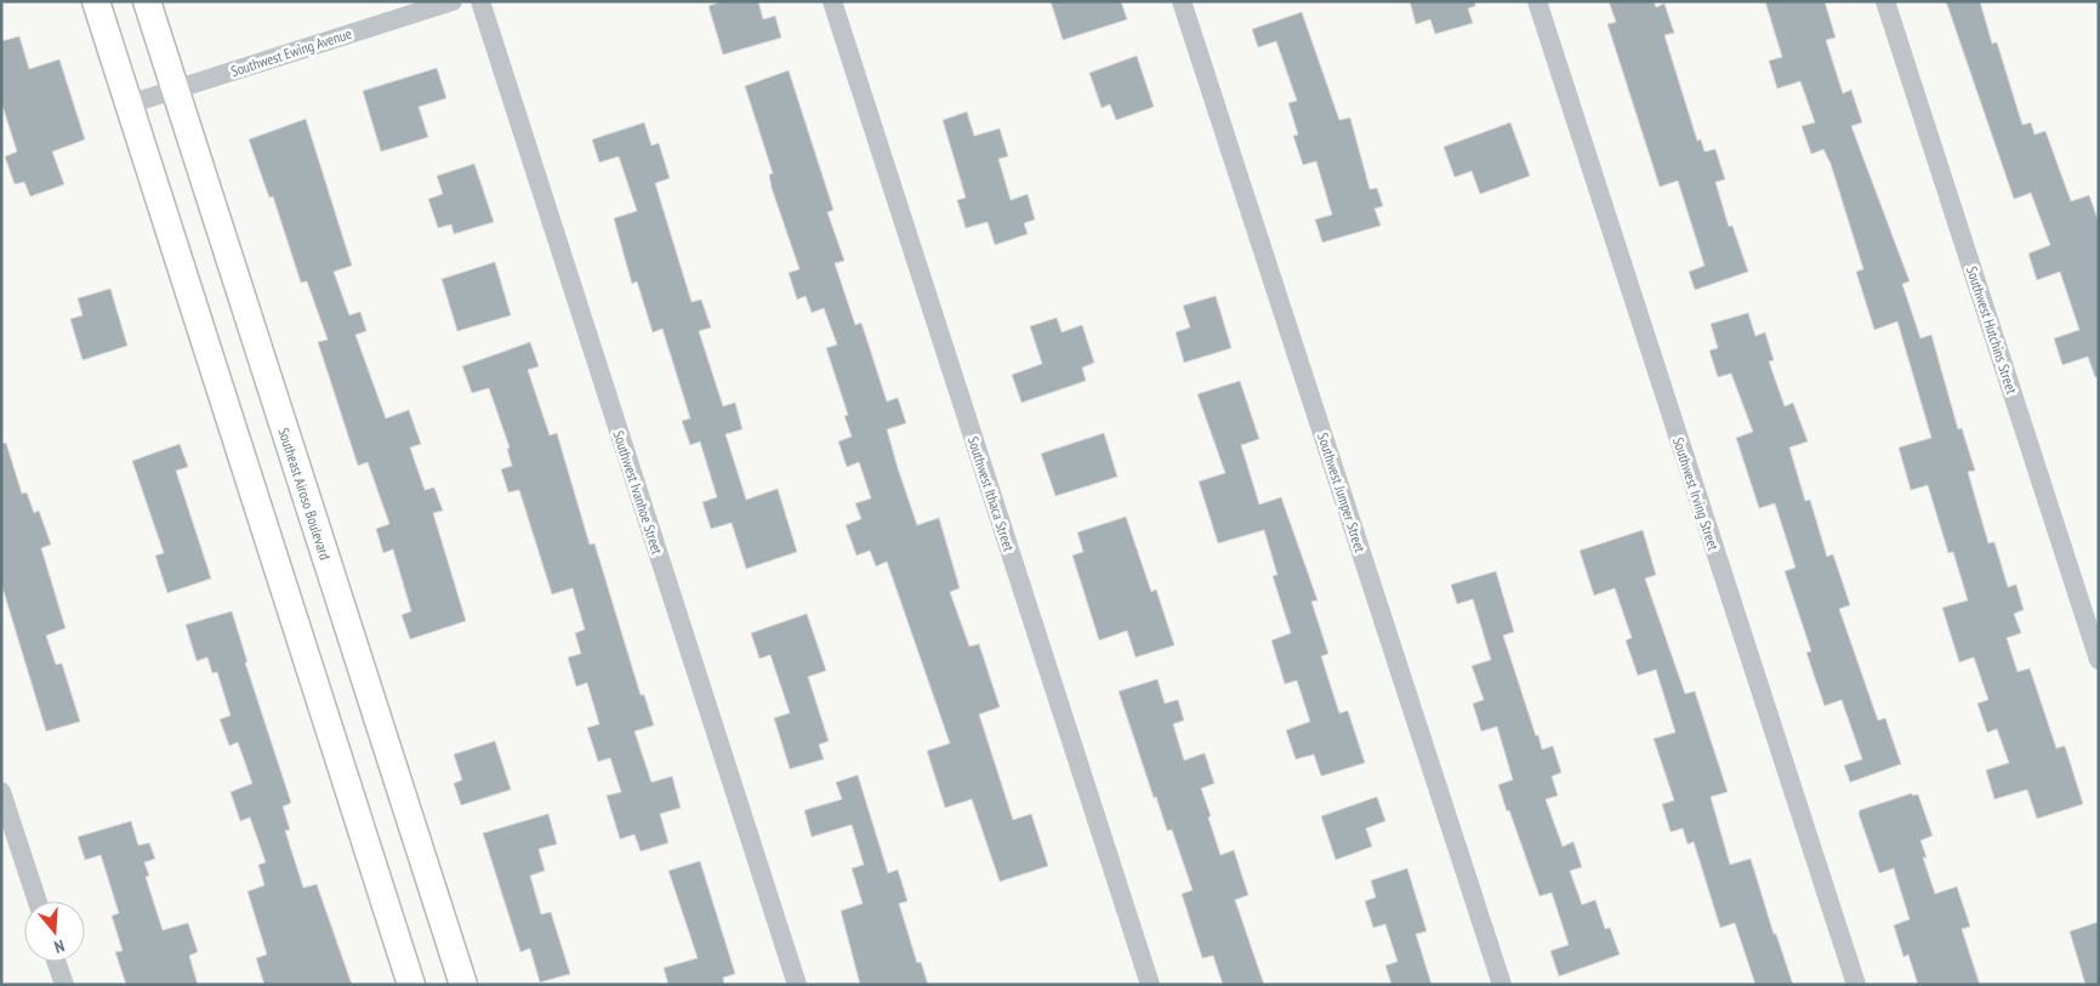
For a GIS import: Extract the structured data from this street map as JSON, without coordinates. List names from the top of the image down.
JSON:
{
  "streets": {
    "main road": ["Southeast Airoso Boulevard"],
    "street": [
      "Southwest Ewing Avenue",
      "Southwest Hutchins Street",
      "Southwest Ivanhoe Street",
      "Southwest Jumper Street",
      "Southwest Ithaca Street",
      "Southwest Irving Street"
    ]
  },
  "crossings": [
    ["Southwest Ewing Avenue", "Southeast Airoso Boulevard"]
  ],
  "north": "bottom"
}
